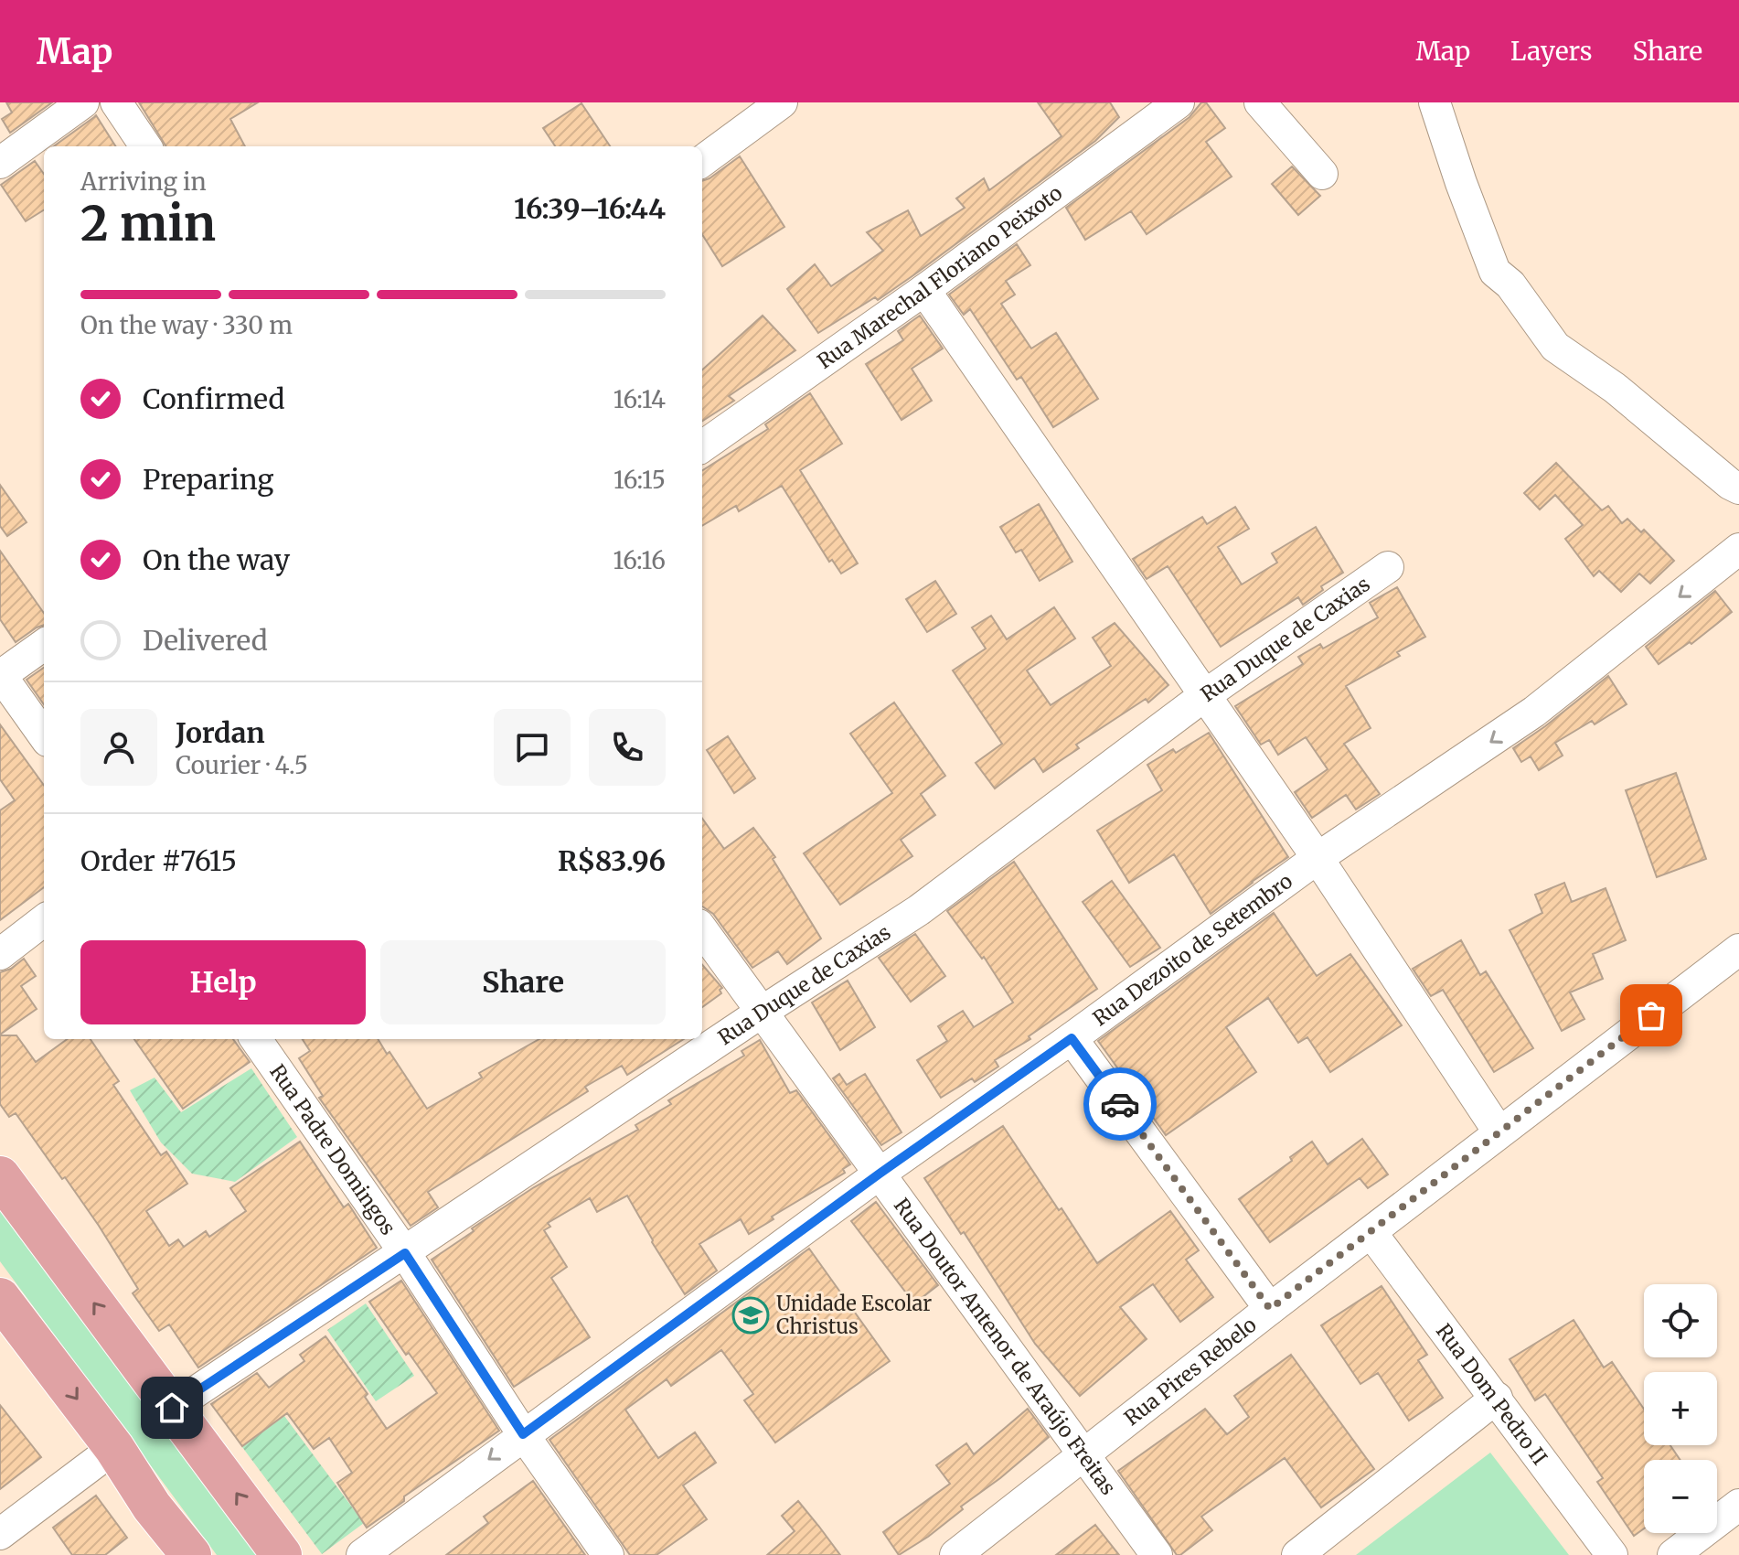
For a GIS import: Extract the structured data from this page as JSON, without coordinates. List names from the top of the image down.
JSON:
{
  "streets": {
    "street": [
      "Rua Marechal Floriano Peixoto",
      "Rua Duque de Caxias",
      "Rua Dezoito de Setembro",
      "Rua Padre Domingos",
      "Rua Doutor Antenor de Araújo Freitas",
      "Rua Pires Rebelo",
      "Rua Dom Pedro II"
    ]
  },
  "crossings": [
    ["Rua Duque de Caxias", "Rua Padre Domingos"],
    ["Rua Duque de Caxias", "Rua Doutor Antenor de Araújo Freitas"],
    ["Rua Dezoito de Setembro", "Rua Padre Domingos"],
    ["Rua Dezoito de Setembro", "Rua Doutor Antenor de Araújo Freitas"],
    ["Rua Doutor Antenor de Araújo Freitas", "Rua Pires Rebelo"],
    ["Rua Pires Rebelo", "Rua Dom Pedro II"]
  ],
  "one_way": ["Rua Dezoito de Setembro"],
  "places": {
    "school or university": ["Unidade Escolar Christus"]
  },
  "page": {
    "header": "Map",
    "nav": ["Map", "Layers", "Share"],
    "heading": ["2 min", "Arriving in", "16:39–16:44"],
    "panel": [
      "Jordan",
      "Courier · 4.5",
      "Order #7615",
      "R$83.96"
    ],
    "bar": "On the way · 330 m",
    "list": [
      ["Confirmed", "16:14"],
      ["Preparing", "16:15"],
      ["On the way", "16:16"],
      "Delivered"
    ],
    "buttons": ["Help", "Share"],
    "map_buttons": ["+", "−"]
  }
}
